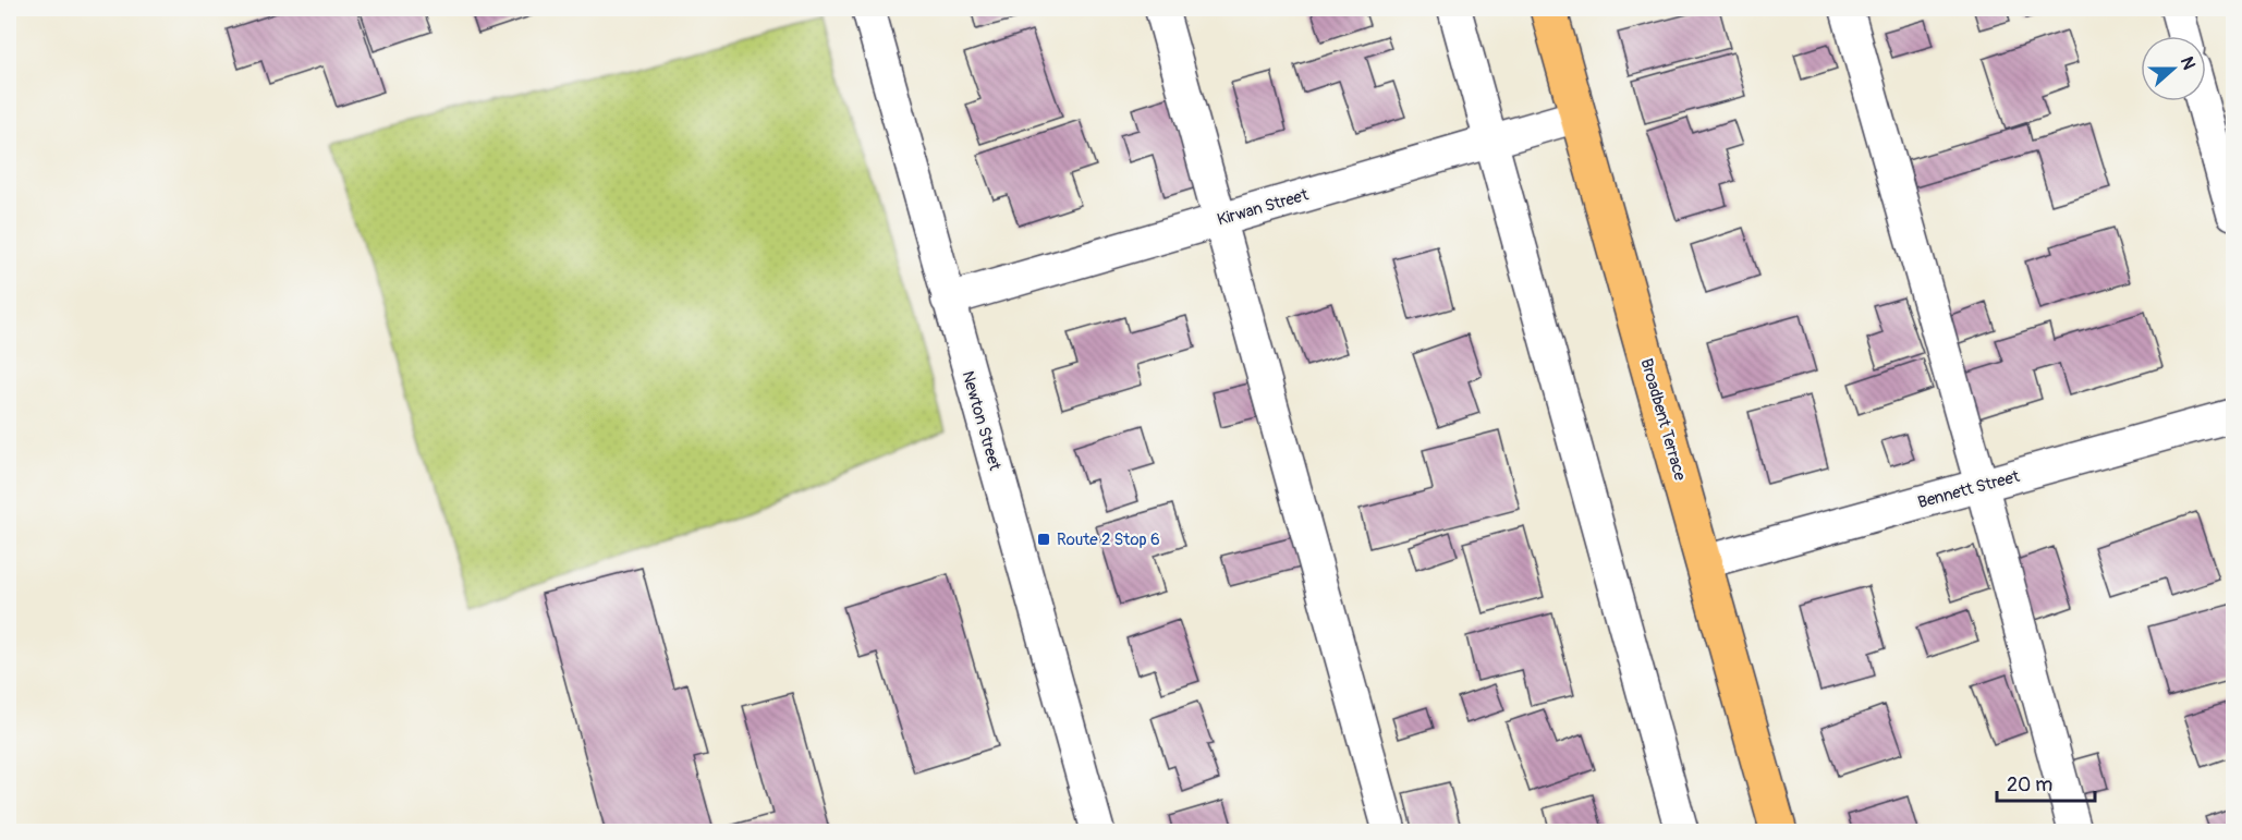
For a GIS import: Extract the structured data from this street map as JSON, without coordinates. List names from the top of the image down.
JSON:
{
  "streets": {
    "main road": ["Broadbent Terrace"],
    "street": ["Kirwan Street", "Newton Street", "Bennett Street"]
  },
  "crossings": [
    ["Kirwan Street", "Broadbent Terrace"],
    ["Kirwan Street", "Newton Street"],
    ["Broadbent Terrace", "Bennett Street"]
  ],
  "places": {
    "transit": ["Route 2 Stop 6"]
  },
  "scale_bar": "20 m",
  "north": "right"
}
